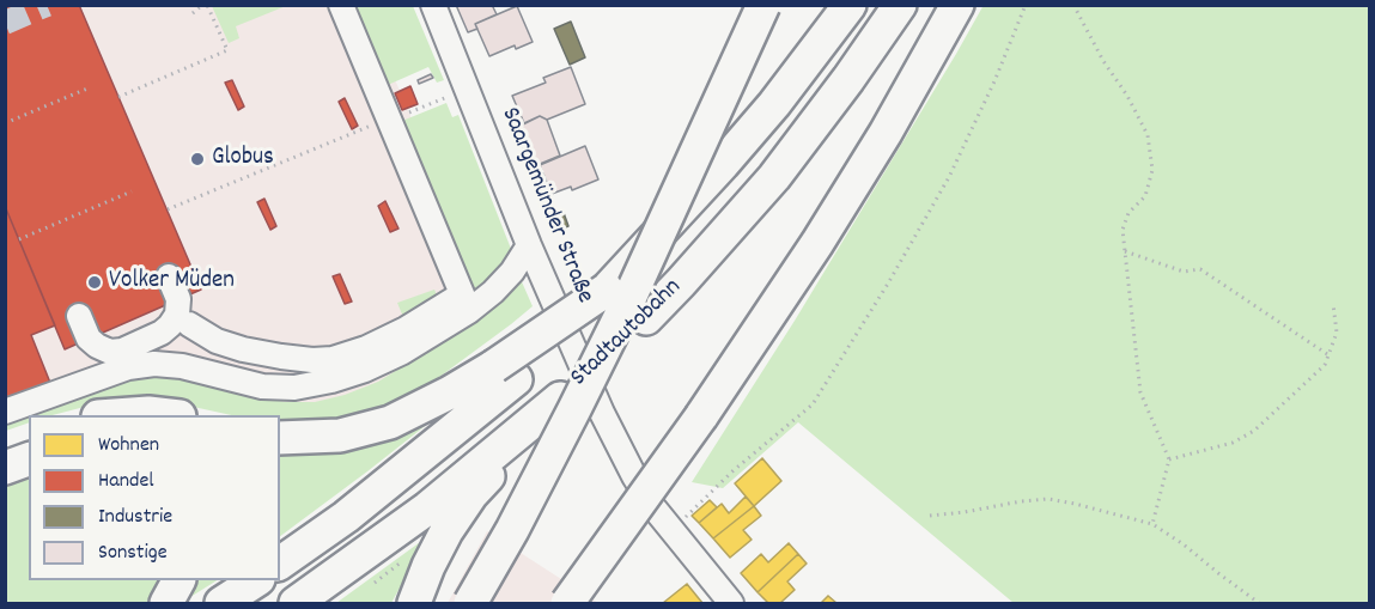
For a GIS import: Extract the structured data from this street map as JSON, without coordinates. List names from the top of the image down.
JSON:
{
  "streets": {
    "highway": ["Stadtautobahn"],
    "street": ["Saargemünder Straße"]
  },
  "places": ["Globus", "Volker Müden"],
  "legend": [
    "Wohnen",
    "Handel",
    "Industrie",
    "Sonstige"
  ]
}
